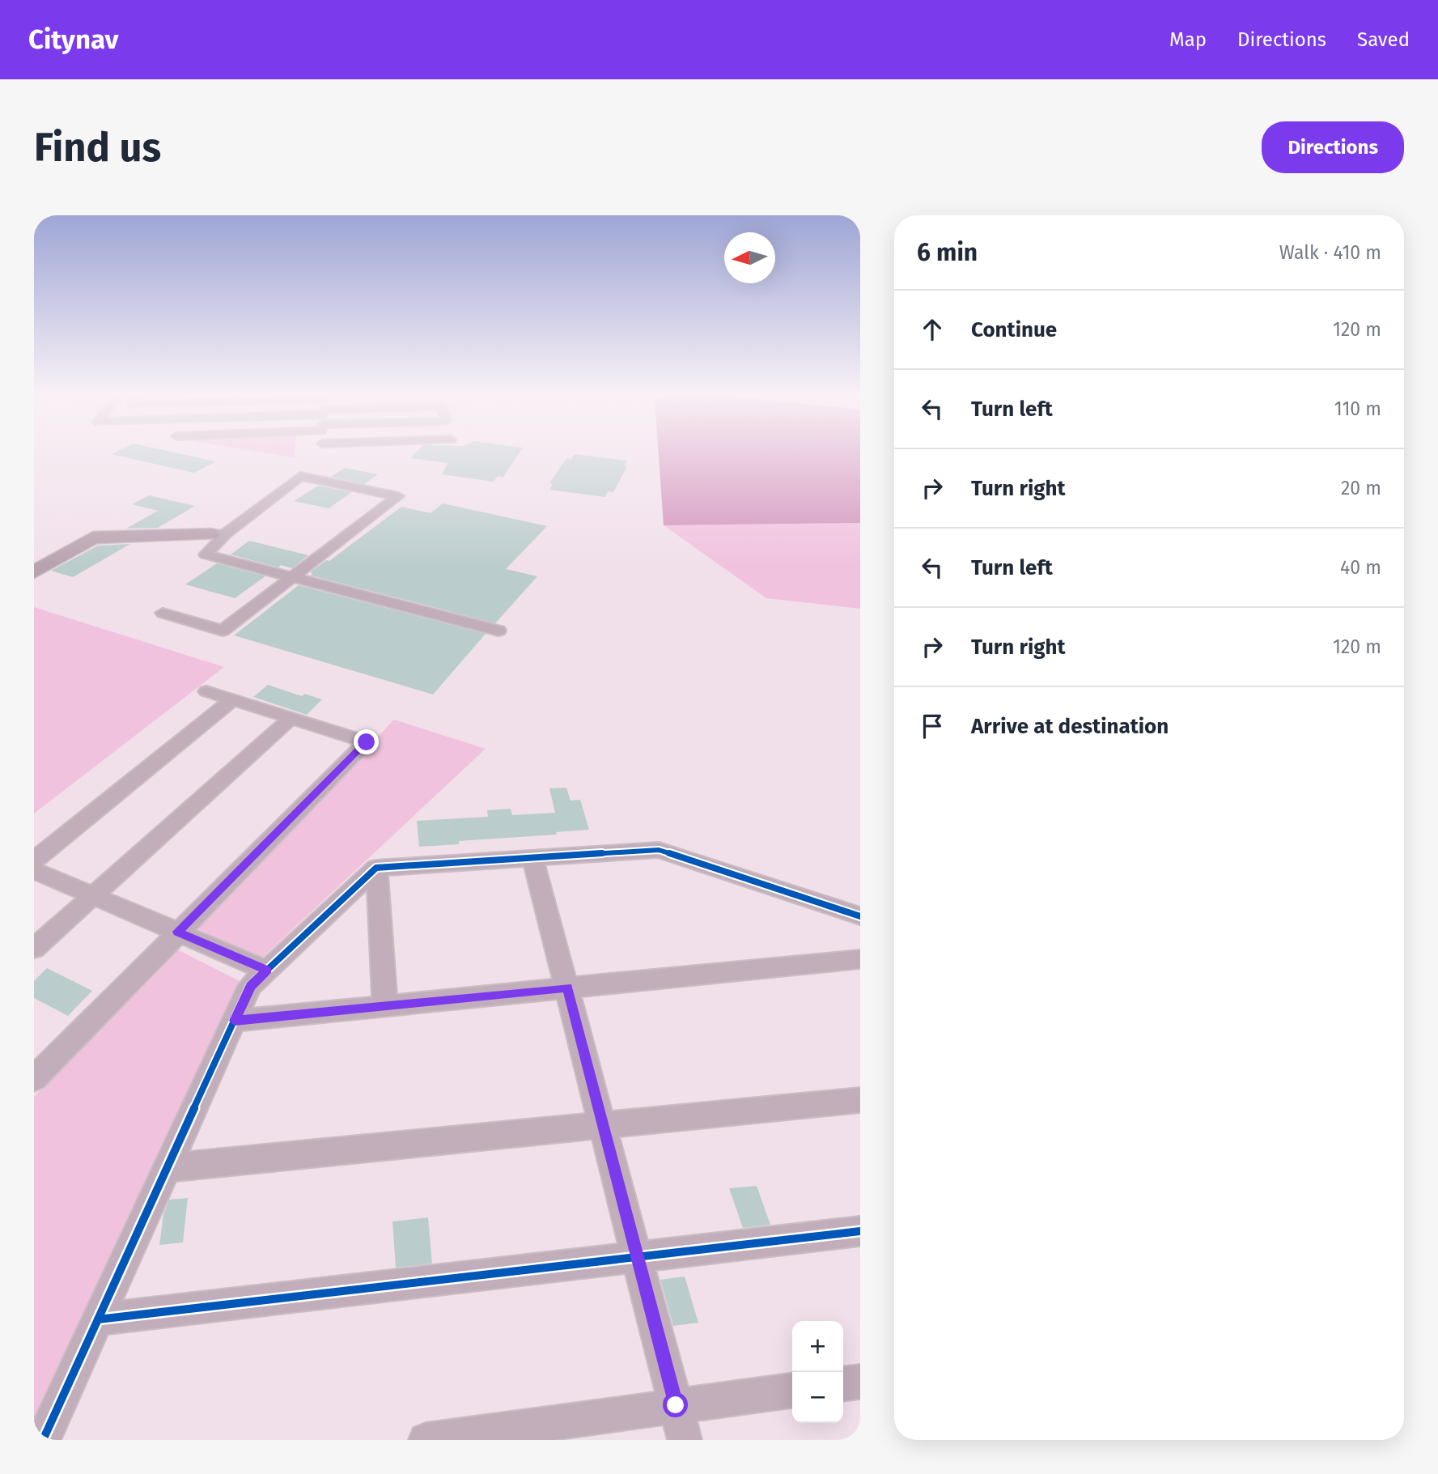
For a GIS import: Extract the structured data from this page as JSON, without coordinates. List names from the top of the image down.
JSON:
{
  "north": "left",
  "page": {
    "header": "Citynav",
    "nav": ["Map", "Directions", "Saved"],
    "buttons": "Directions",
    "title": "Find us",
    "heading": ["6 min", "Walk · 410 m"],
    "list": [
      ["Continue", "120 m"],
      ["Turn left", "110 m"],
      ["Turn right", "20 m"],
      ["Turn left", "40 m"],
      ["Turn right", "120 m"],
      "Arrive at destination"
    ],
    "map_buttons": ["+", "−"]
  }
}
